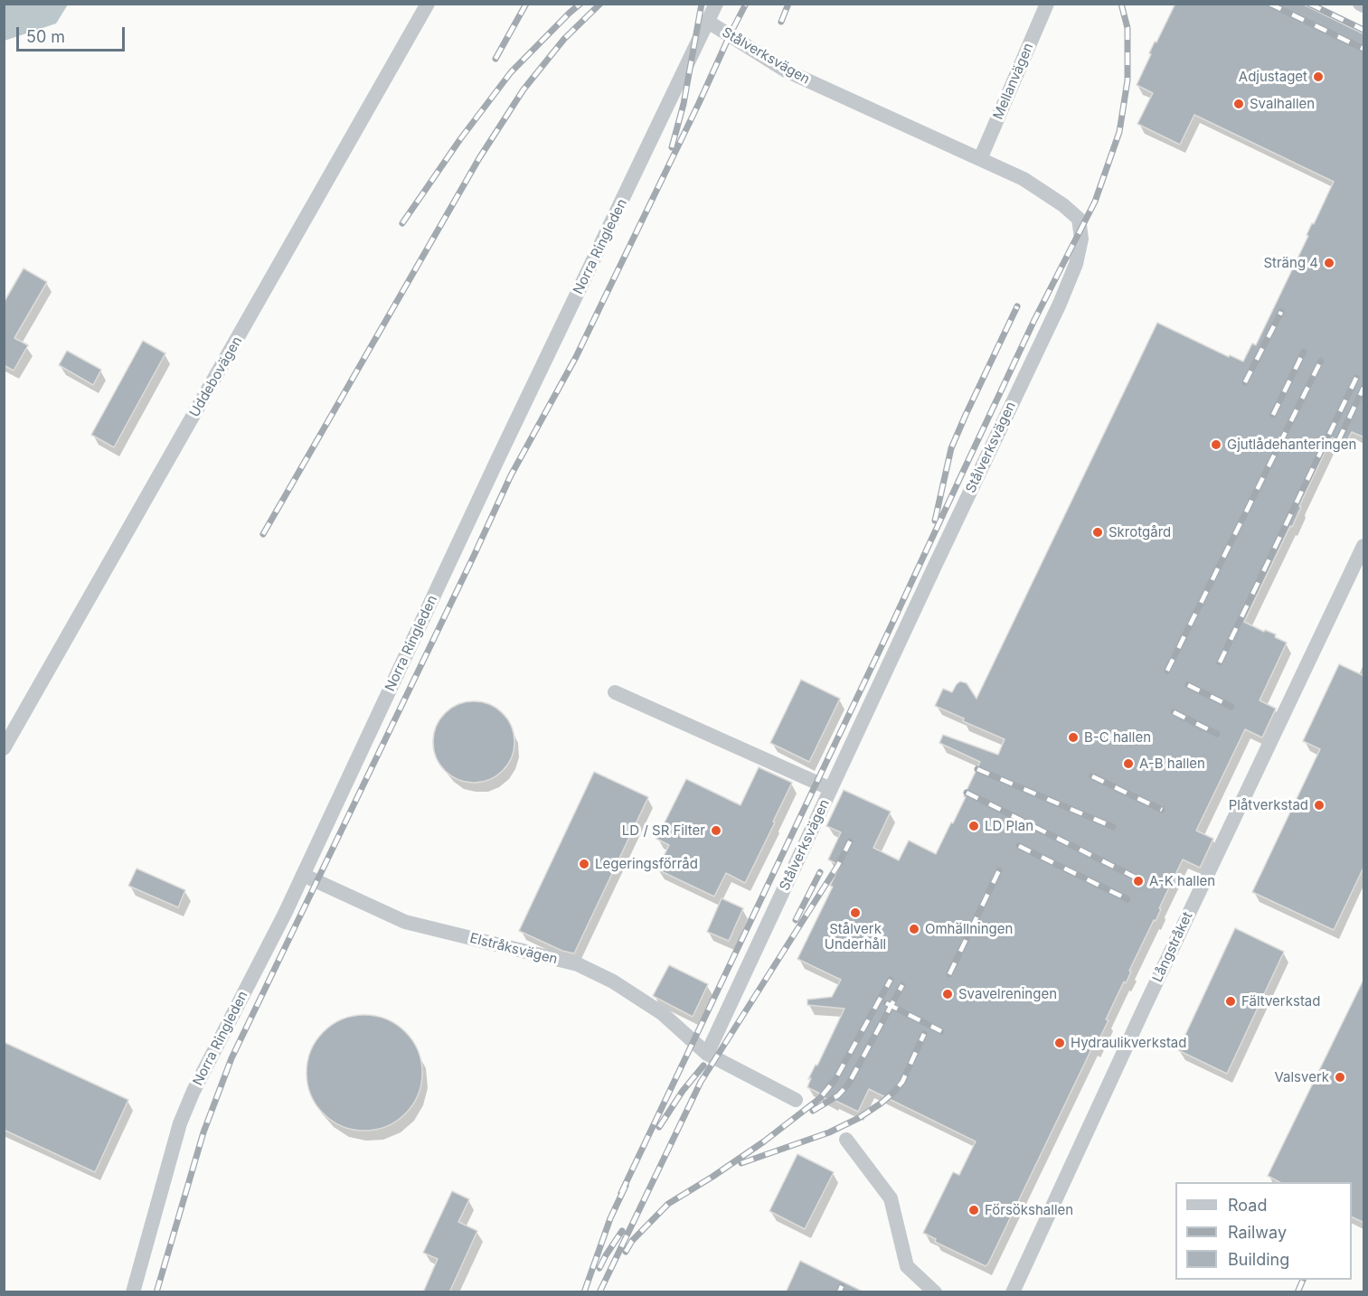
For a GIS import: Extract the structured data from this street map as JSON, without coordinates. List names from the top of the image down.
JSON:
{
  "streets": {
    "street": [
      "Stålverksvägen",
      "Mellanvägen",
      "Norra Ringleden",
      "Uddebovägen",
      "Långstråket",
      "Elstråksvägen"
    ]
  },
  "crossings": [
    ["Stålverksvägen", "Mellanvägen"],
    ["Stålverksvägen", "Norra Ringleden"],
    ["Stålverksvägen", "Elstråksvägen"],
    ["Norra Ringleden", "Elstråksvägen"]
  ],
  "places": [
    "Adjustaget",
    "Svalhallen",
    "Sträng 4",
    "Gjutlådehanteringen",
    "Skrotgård",
    "B-C hallen",
    "A-B hallen",
    "Plåtverkstad",
    "LD Plan",
    "LD / SR Filter",
    "Legeringsförråd",
    "A-K hallen",
    "Stålverk Underhåll",
    "Omhällningen",
    "Svavelreningen",
    "Fältverkstad",
    "Hydraulikverkstad",
    "Valsverk",
    "Försökshallen"
  ],
  "legend": ["Road", "Railway", "Building"],
  "scale_bar": "50 m"
}
